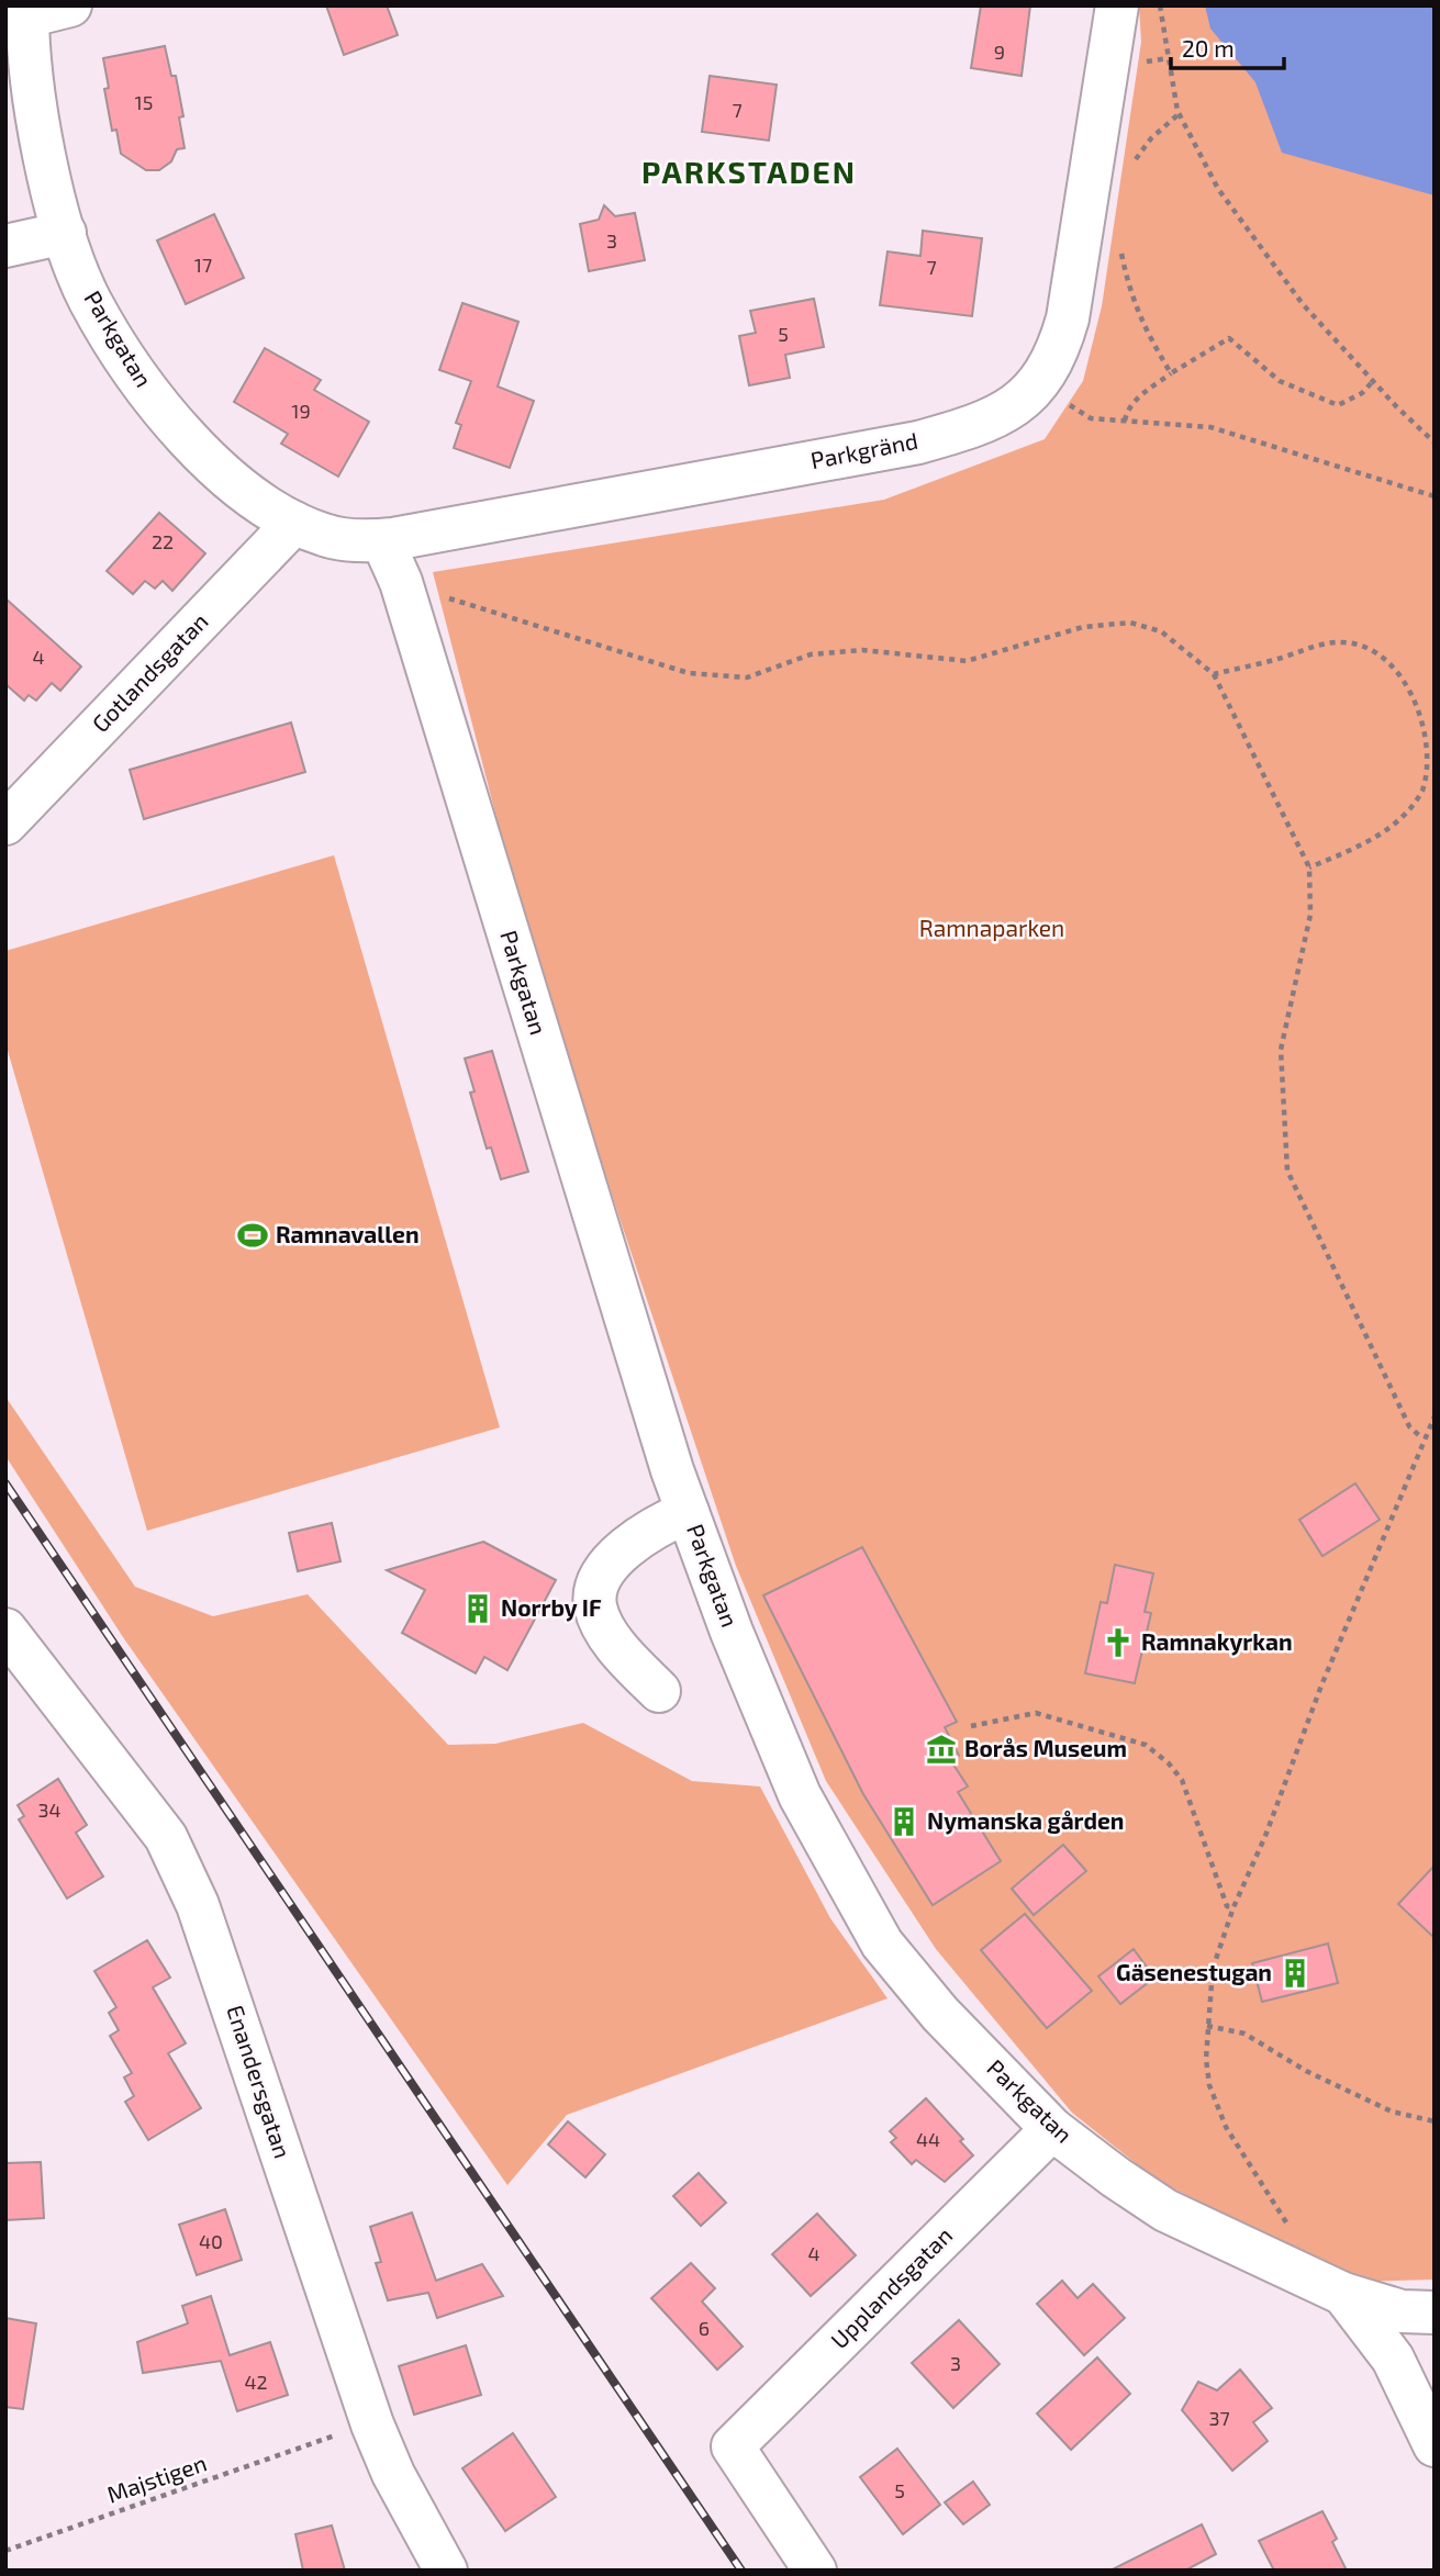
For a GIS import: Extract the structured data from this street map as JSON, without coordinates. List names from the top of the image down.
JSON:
{
  "streets": {
    "street": [
      "Parkgatan",
      "Parkgränd",
      "Gotlandsgatan",
      "Enandersgatan",
      "Upplandsgatan"
    ],
    "path": ["Majstigen"]
  },
  "crossings": [
    ["Parkgatan", "Parkgränd"],
    ["Parkgatan", "Gotlandsgatan"],
    ["Parkgatan", "Upplandsgatan"],
    ["Parkgränd", "Gotlandsgatan"]
  ],
  "districts": ["PARKSTADEN"],
  "parks": ["Ramnaparken"],
  "places": {
    "sports": ["Ramnavallen"],
    "building": ["Norrby IF", "Nymanska gården", "Gäsenestugan"],
    "church": ["Ramnakyrkan"],
    "museum": ["Borås Museum"]
  },
  "house_numbers": [
    "9",
    "15",
    "7",
    "3",
    "17",
    "7",
    "5",
    "19",
    "22",
    "4",
    "34",
    "44",
    "40",
    "4",
    "6",
    "3",
    "42",
    "37",
    "5"
  ],
  "scale_bar": "20 m"
}
